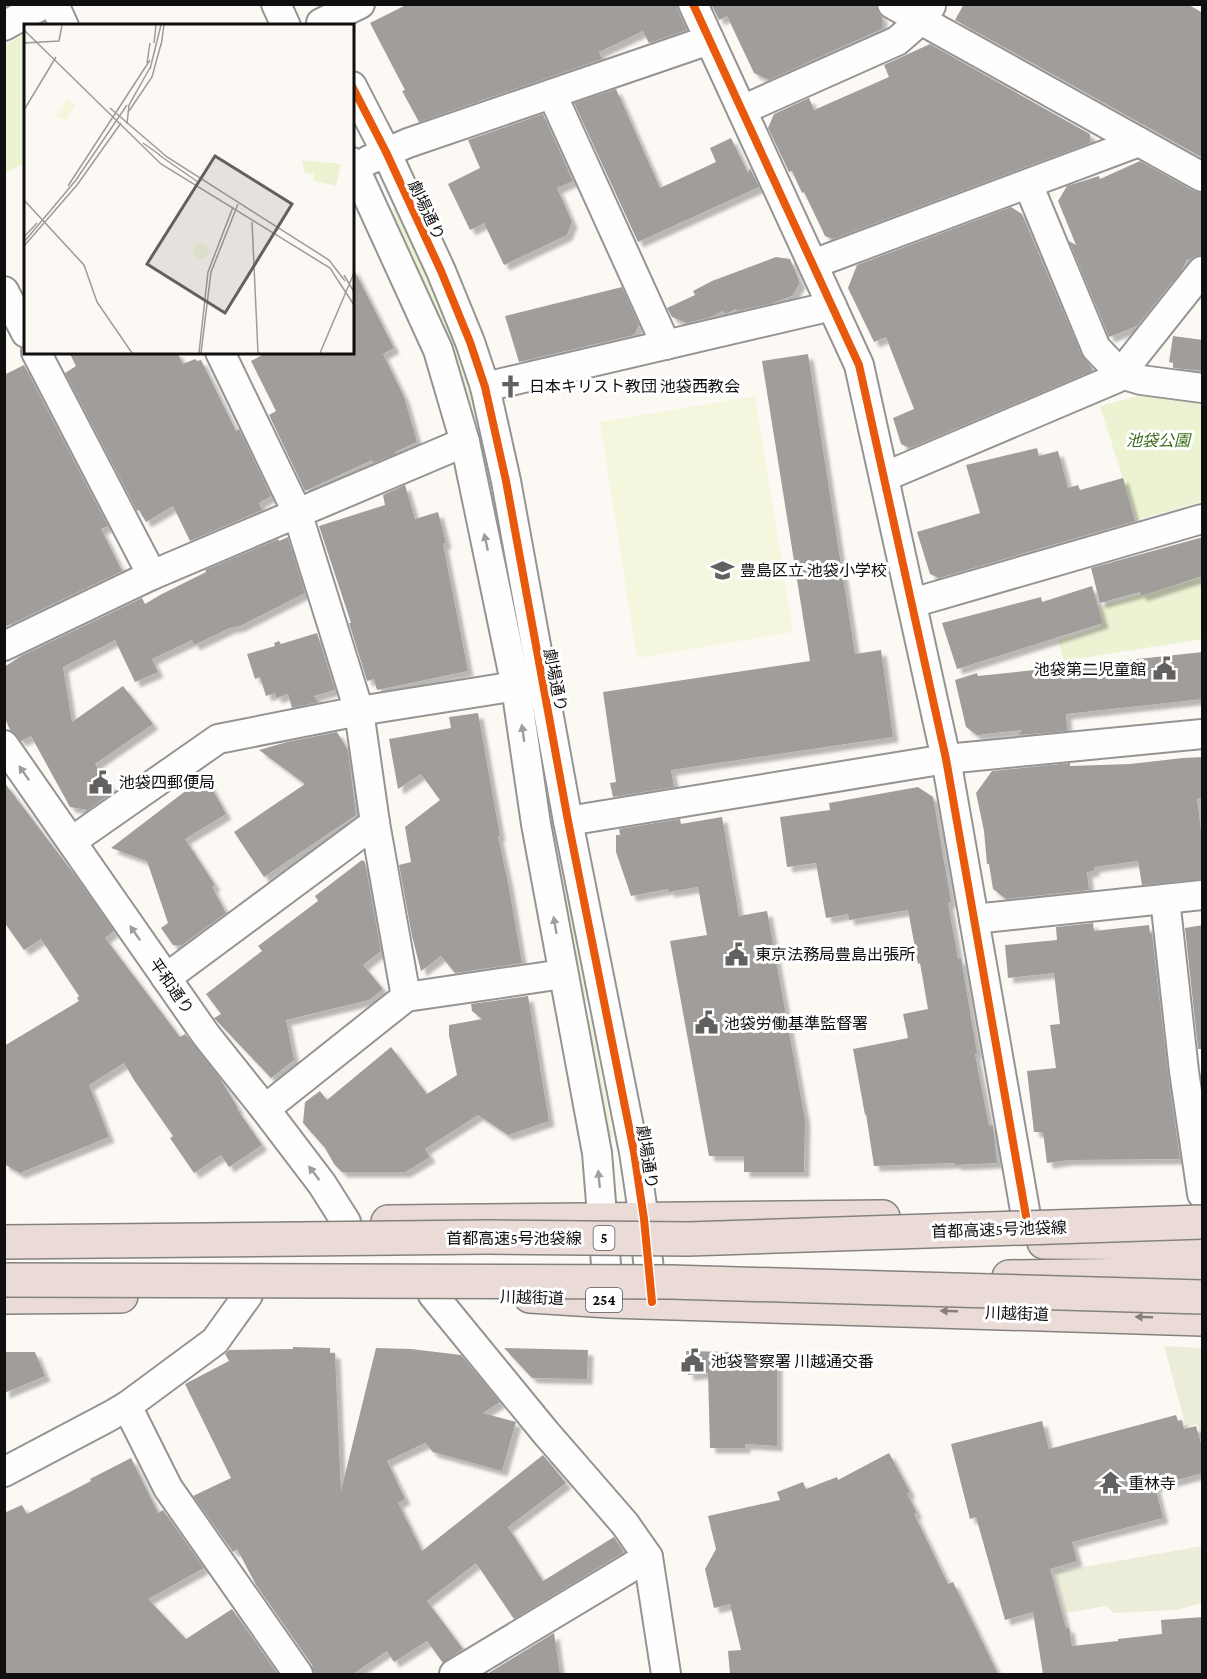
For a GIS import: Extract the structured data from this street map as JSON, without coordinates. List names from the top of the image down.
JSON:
{
  "streets": {
    "highway": [
      "首都高速5号池袋線",
      "5",
      "川越街道",
      "254"
    ],
    "street": ["劇場通り", "平和通り"]
  },
  "crossings": [
    ["劇場通り", "川越街道"]
  ],
  "one_way": ["平和通り"],
  "parks": ["池袋公園"],
  "places": {
    "church": ["日本キリスト教団 池袋西教会"],
    "school or university": ["豊島区立 池袋小学校"],
    "public building": [
      "池袋第二児童館",
      "池袋四郵便局",
      "東京法務局豊島出張所",
      "池袋労働基準監督署",
      "池袋警察署 川越通交番"
    ],
    "temple": ["重林寺"]
  }
}
